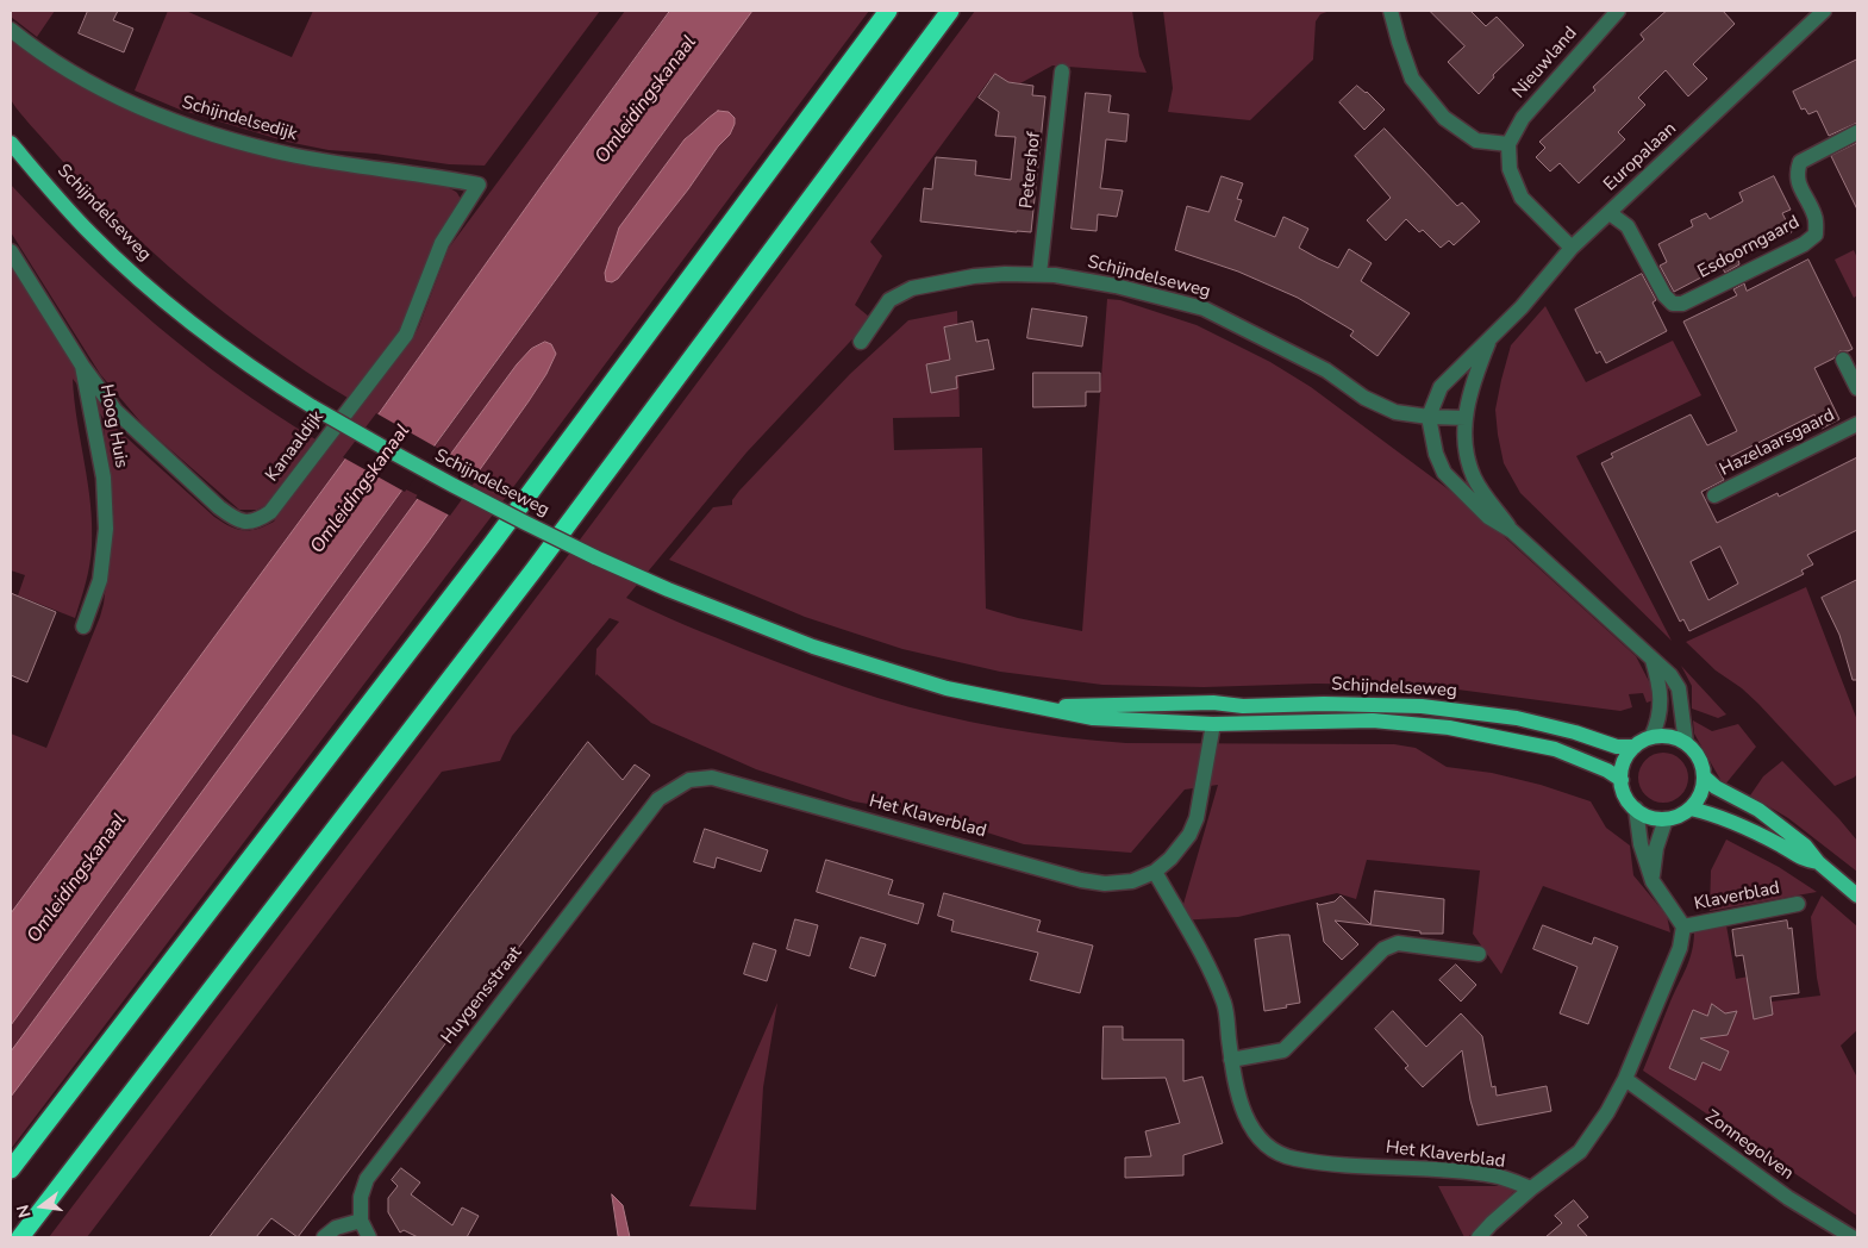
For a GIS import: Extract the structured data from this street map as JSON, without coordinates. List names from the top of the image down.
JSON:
{
  "streets": {
    "main road": ["Schijndelseweg"],
    "street": [
      "Nieuwland",
      "Schijndelsedijk",
      "Europalaan",
      "Petershof",
      "Esdoorngaard",
      "Hoog Huis",
      "Hazelaarsgaard",
      "Kanaaldijk",
      "Het Klaverblad",
      "Klaverblad",
      "Huygensstraat",
      "Zonnegolven"
    ]
  },
  "crossings": [
    ["Schijndelsedijk", "Kanaaldijk"],
    ["Europalaan", "Schijndelseweg"],
    ["Europalaan", "Esdoorngaard"],
    ["Petershof", "Schijndelseweg"],
    ["Schijndelseweg", "Het Klaverblad"],
    ["Hoog Huis", "Kanaaldijk"],
    ["Het Klaverblad", "Huygensstraat"]
  ],
  "water": ["Omleidingskanaal"],
  "north": "left"
}
